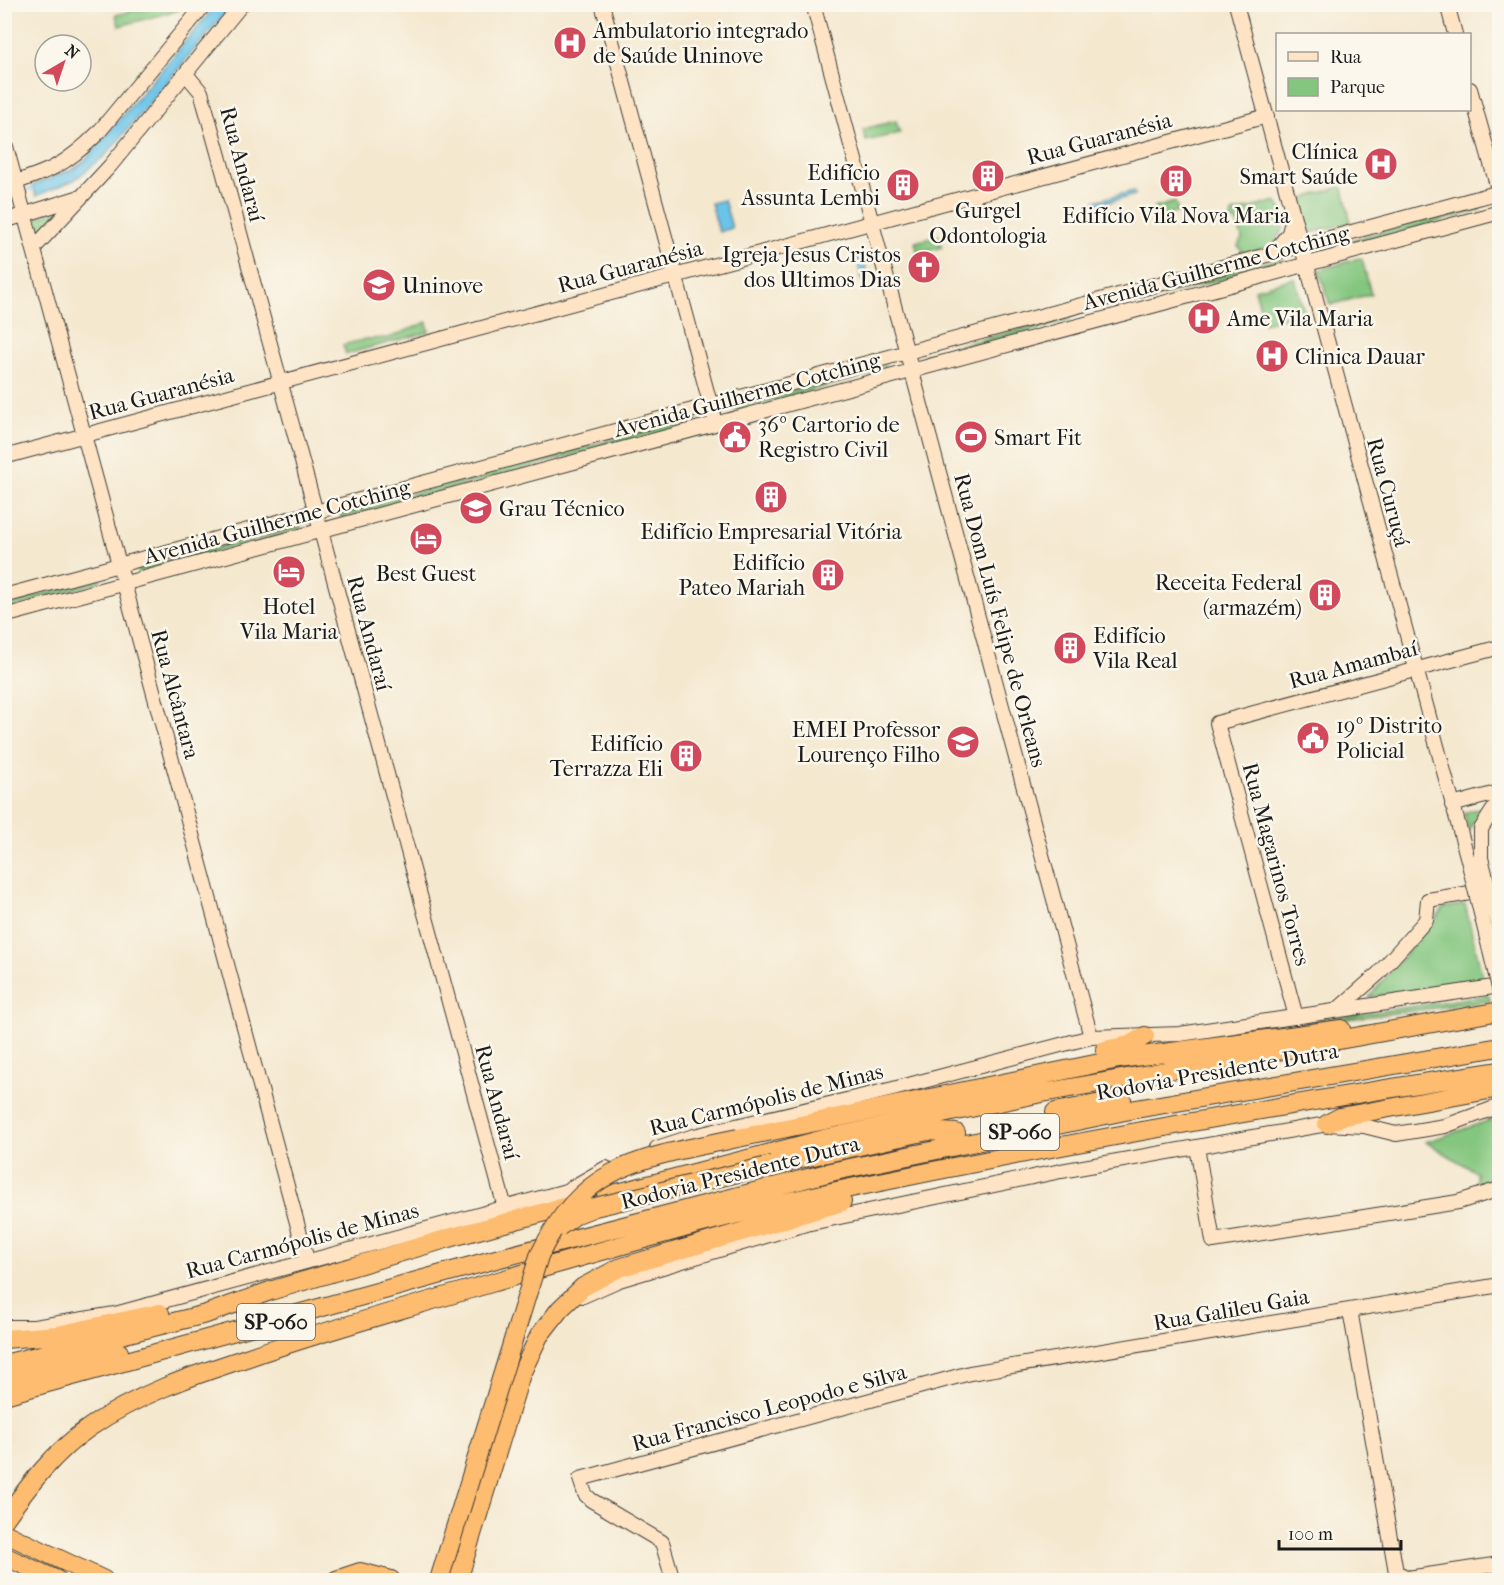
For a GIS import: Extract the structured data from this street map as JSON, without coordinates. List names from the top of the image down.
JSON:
{
  "streets": {
    "highway": ["Rodovia Presidente Dutra", "SP-060"],
    "main road": [
      "Rua Guaranésia",
      "Rua Andaraí",
      "Avenida Guilherme Cotching",
      "Rua Curuçá",
      "Rua Dom Luís Felipe de Orleans",
      "Rua Amambaí",
      "Rua Alcântara",
      "Rua Magarinos Torres",
      "Rua Carmópolis de Minas",
      "Rua Galileu Gaia",
      "Rua Francisco Leopodo e Silva"
    ]
  },
  "crossings": [
    ["Rua Guaranésia", "Rua Andaraí"],
    ["Rua Guaranésia", "Rua Curuçá"],
    ["Rua Guaranésia", "Rua Dom Luís Felipe de Orleans"],
    ["Rua Guaranésia", "Rua Alcântara"],
    ["Rua Andaraí", "Avenida Guilherme Cotching"],
    ["Rua Andaraí", "Rua Carmópolis de Minas"],
    ["Avenida Guilherme Cotching", "Rua Curuçá"],
    ["Avenida Guilherme Cotching", "Rua Dom Luís Felipe de Orleans"],
    ["Avenida Guilherme Cotching", "Rua Alcântara"],
    ["Rua Curuçá", "Rua Amambaí"],
    ["Rua Dom Luís Felipe de Orleans", "Rua Carmópolis de Minas"],
    ["Rua Amambaí", "Rua Magarinos Torres"],
    ["Rua Alcântara", "Rua Carmópolis de Minas"],
    ["Rua Magarinos Torres", "Rua Carmópolis de Minas"],
    ["Rua Galileu Gaia", "Rua Francisco Leopodo e Silva"]
  ],
  "places": {
    "hospital": [
      "Ambulatorio integrado de Saúde Uninove",
      "Clínica Smart Saúde",
      "Ame Vila Maria",
      "Clinica Dauar"
    ],
    "building": [
      "Gurgel Odontologia",
      "Edifício Vila Nova Maria",
      "Edifício Assunta Lembi",
      "Edifício Empresarial Vitória",
      "Edifício Pateo Mariah",
      "Receita Federal (armazém)",
      "Edifício Vila Real",
      "Edifício Terrazza Eli"
    ],
    "church": ["Igreja Jesus Cristos dos Ultimos Dias"],
    "school or university": ["Uninove", "Grau Técnico", "EMEI Professor Lourenço Filho"],
    "public building": ["36º Cartorio de Registro Civil", "19º Distrito Policial"],
    "sports": ["Smart Fit"],
    "hotel": ["Best Guest", "Hotel Vila Maria"]
  },
  "legend": ["Rua", "Parque"],
  "scale_bar": "100 m",
  "north": "top right"
}
